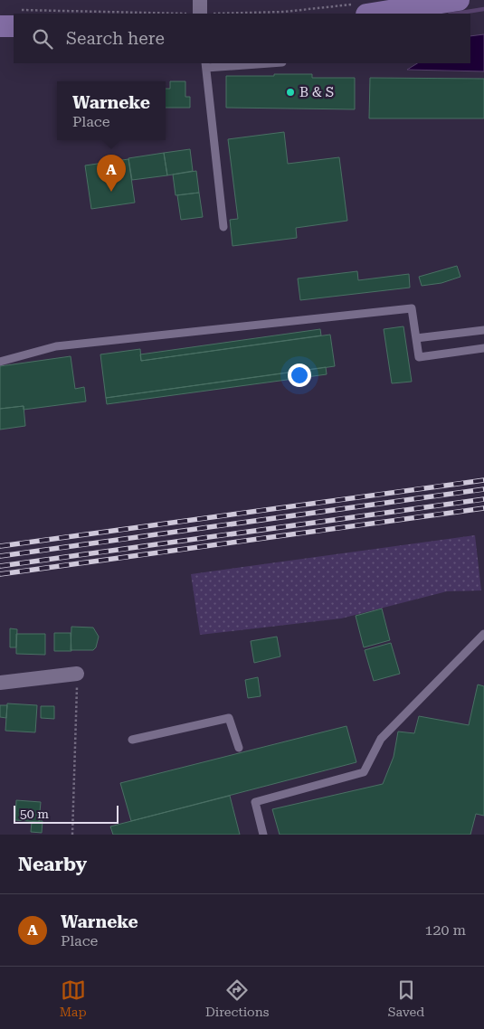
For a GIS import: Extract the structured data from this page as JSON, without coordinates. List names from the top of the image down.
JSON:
{
  "places": ["B & S"],
  "scale_bar": "50 m",
  "page": {
    "search": "Search here",
    "popup": ["Warneke", "Place"],
    "pins": "A",
    "scale": "50 m",
    "heading": "Nearby",
    "list": [
      {
        "mark": "A",
        "name": "Warneke",
        "note": "Place",
        "value": "120 m"
      }
    ],
    "nav": ["Map", "Directions", "Saved"]
  }
}
